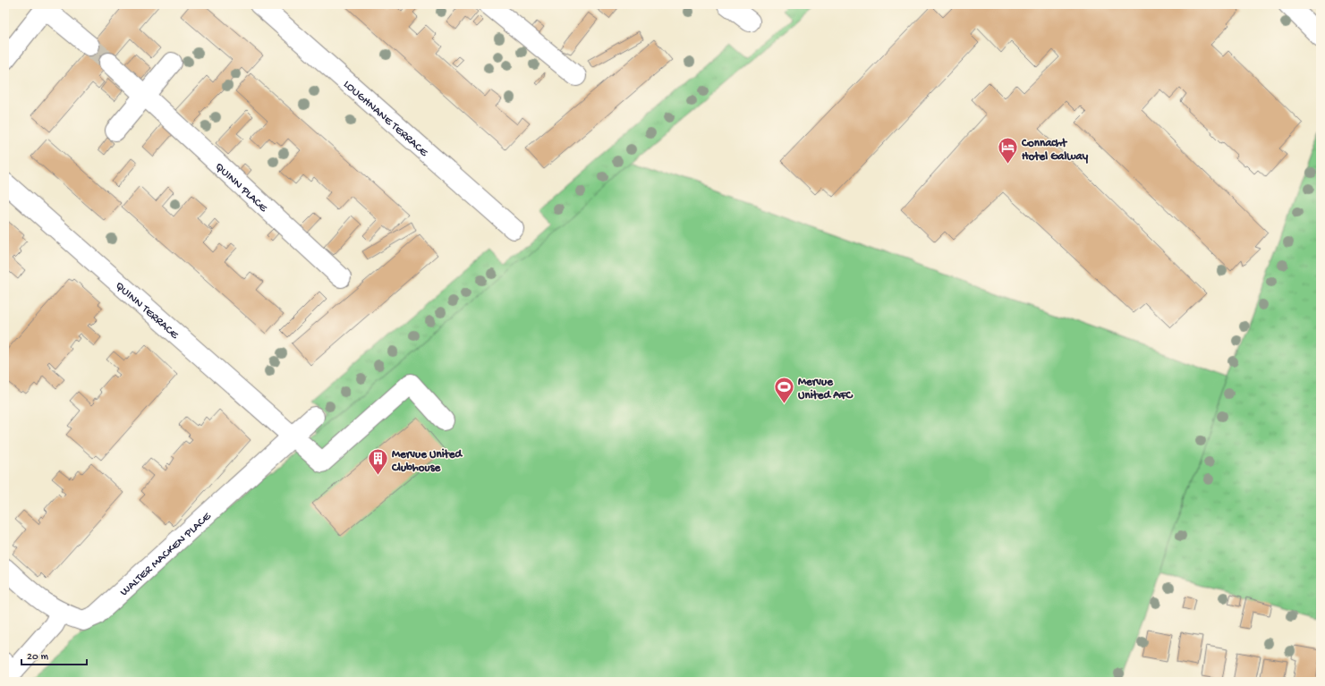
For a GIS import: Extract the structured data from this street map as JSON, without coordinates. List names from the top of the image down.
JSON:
{
  "streets": {
    "street": [
      "LOUGHNANE TERRACE",
      "QUINN PLACE",
      "QUINN TERRACE",
      "WALTER MACKEN PLACE"
    ]
  },
  "crossings": [
    ["QUINN TERRACE", "WALTER MACKEN PLACE"]
  ],
  "places": {
    "hotel": ["Connacht Hotel Galway"],
    "sports": ["Mervue United AFC"],
    "building": ["Mervue United Clubhouse"]
  },
  "scale_bar": "20 m"
}
